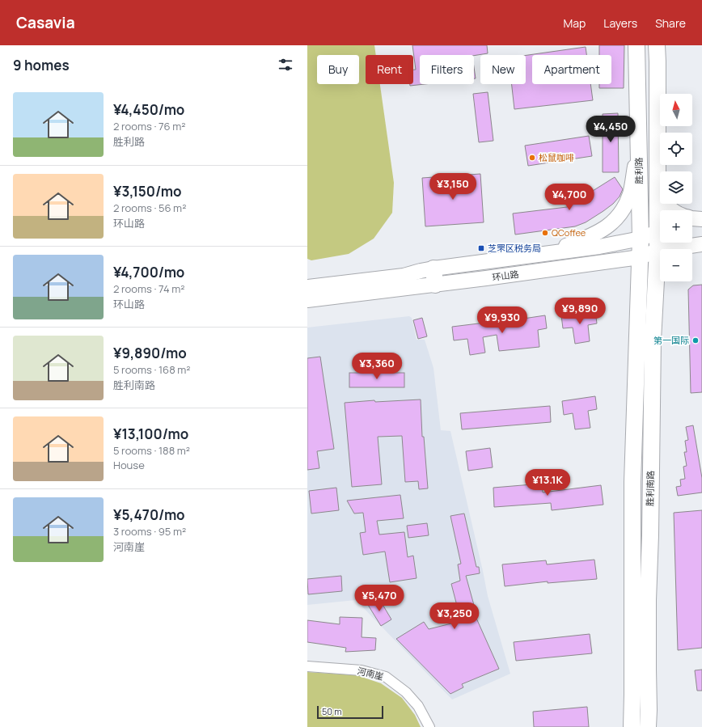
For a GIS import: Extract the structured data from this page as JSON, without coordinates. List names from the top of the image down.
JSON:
{
  "streets": {
    "main road": ["胜利路", "环山路", "胜利南路"],
    "street": ["河南崖"]
  },
  "crossings": [
    ["胜利路", "环山路"],
    ["胜利路", "胜利南路"],
    ["环山路", "胜利南路"]
  ],
  "places": {
    "other": ["松鼠咖啡", "QCoffee", "第一国际"],
    "transit": ["芝罘区税务局"]
  },
  "scale_bar": "50 m",
  "north": "top",
  "page": {
    "header": "Casavia",
    "nav": ["Map", "Layers", "Share"],
    "heading": "9 homes",
    "chip": [
      "Buy",
      "Rent",
      "Filters",
      "New",
      "Apartment"
    ],
    "list": [
      {
        "name": "¥4,450/mo",
        "note": "2 rooms · 76 m² · 胜利路"
      },
      {
        "name": "¥3,150/mo",
        "note": "2 rooms · 56 m² · 环山路"
      },
      {
        "name": "¥4,700/mo",
        "note": "2 rooms · 74 m² · 环山路"
      },
      {
        "name": "¥9,890/mo",
        "note": "5 rooms · 168 m² · 胜利南路"
      },
      {
        "name": "¥13,100/mo",
        "note": "5 rooms · 188 m² · House"
      },
      {
        "name": "¥5,470/mo",
        "note": "3 rooms · 95 m² · 河南崖"
      }
    ],
    "map_buttons": ["+", "−"],
    "price": [
      "¥4,450",
      "¥3,150",
      "¥4,700",
      "¥9,890",
      "¥9,930",
      "¥3,360",
      "¥13.1K",
      "¥5,470",
      "¥3,250"
    ],
    "scale": "50 m"
  }
}
